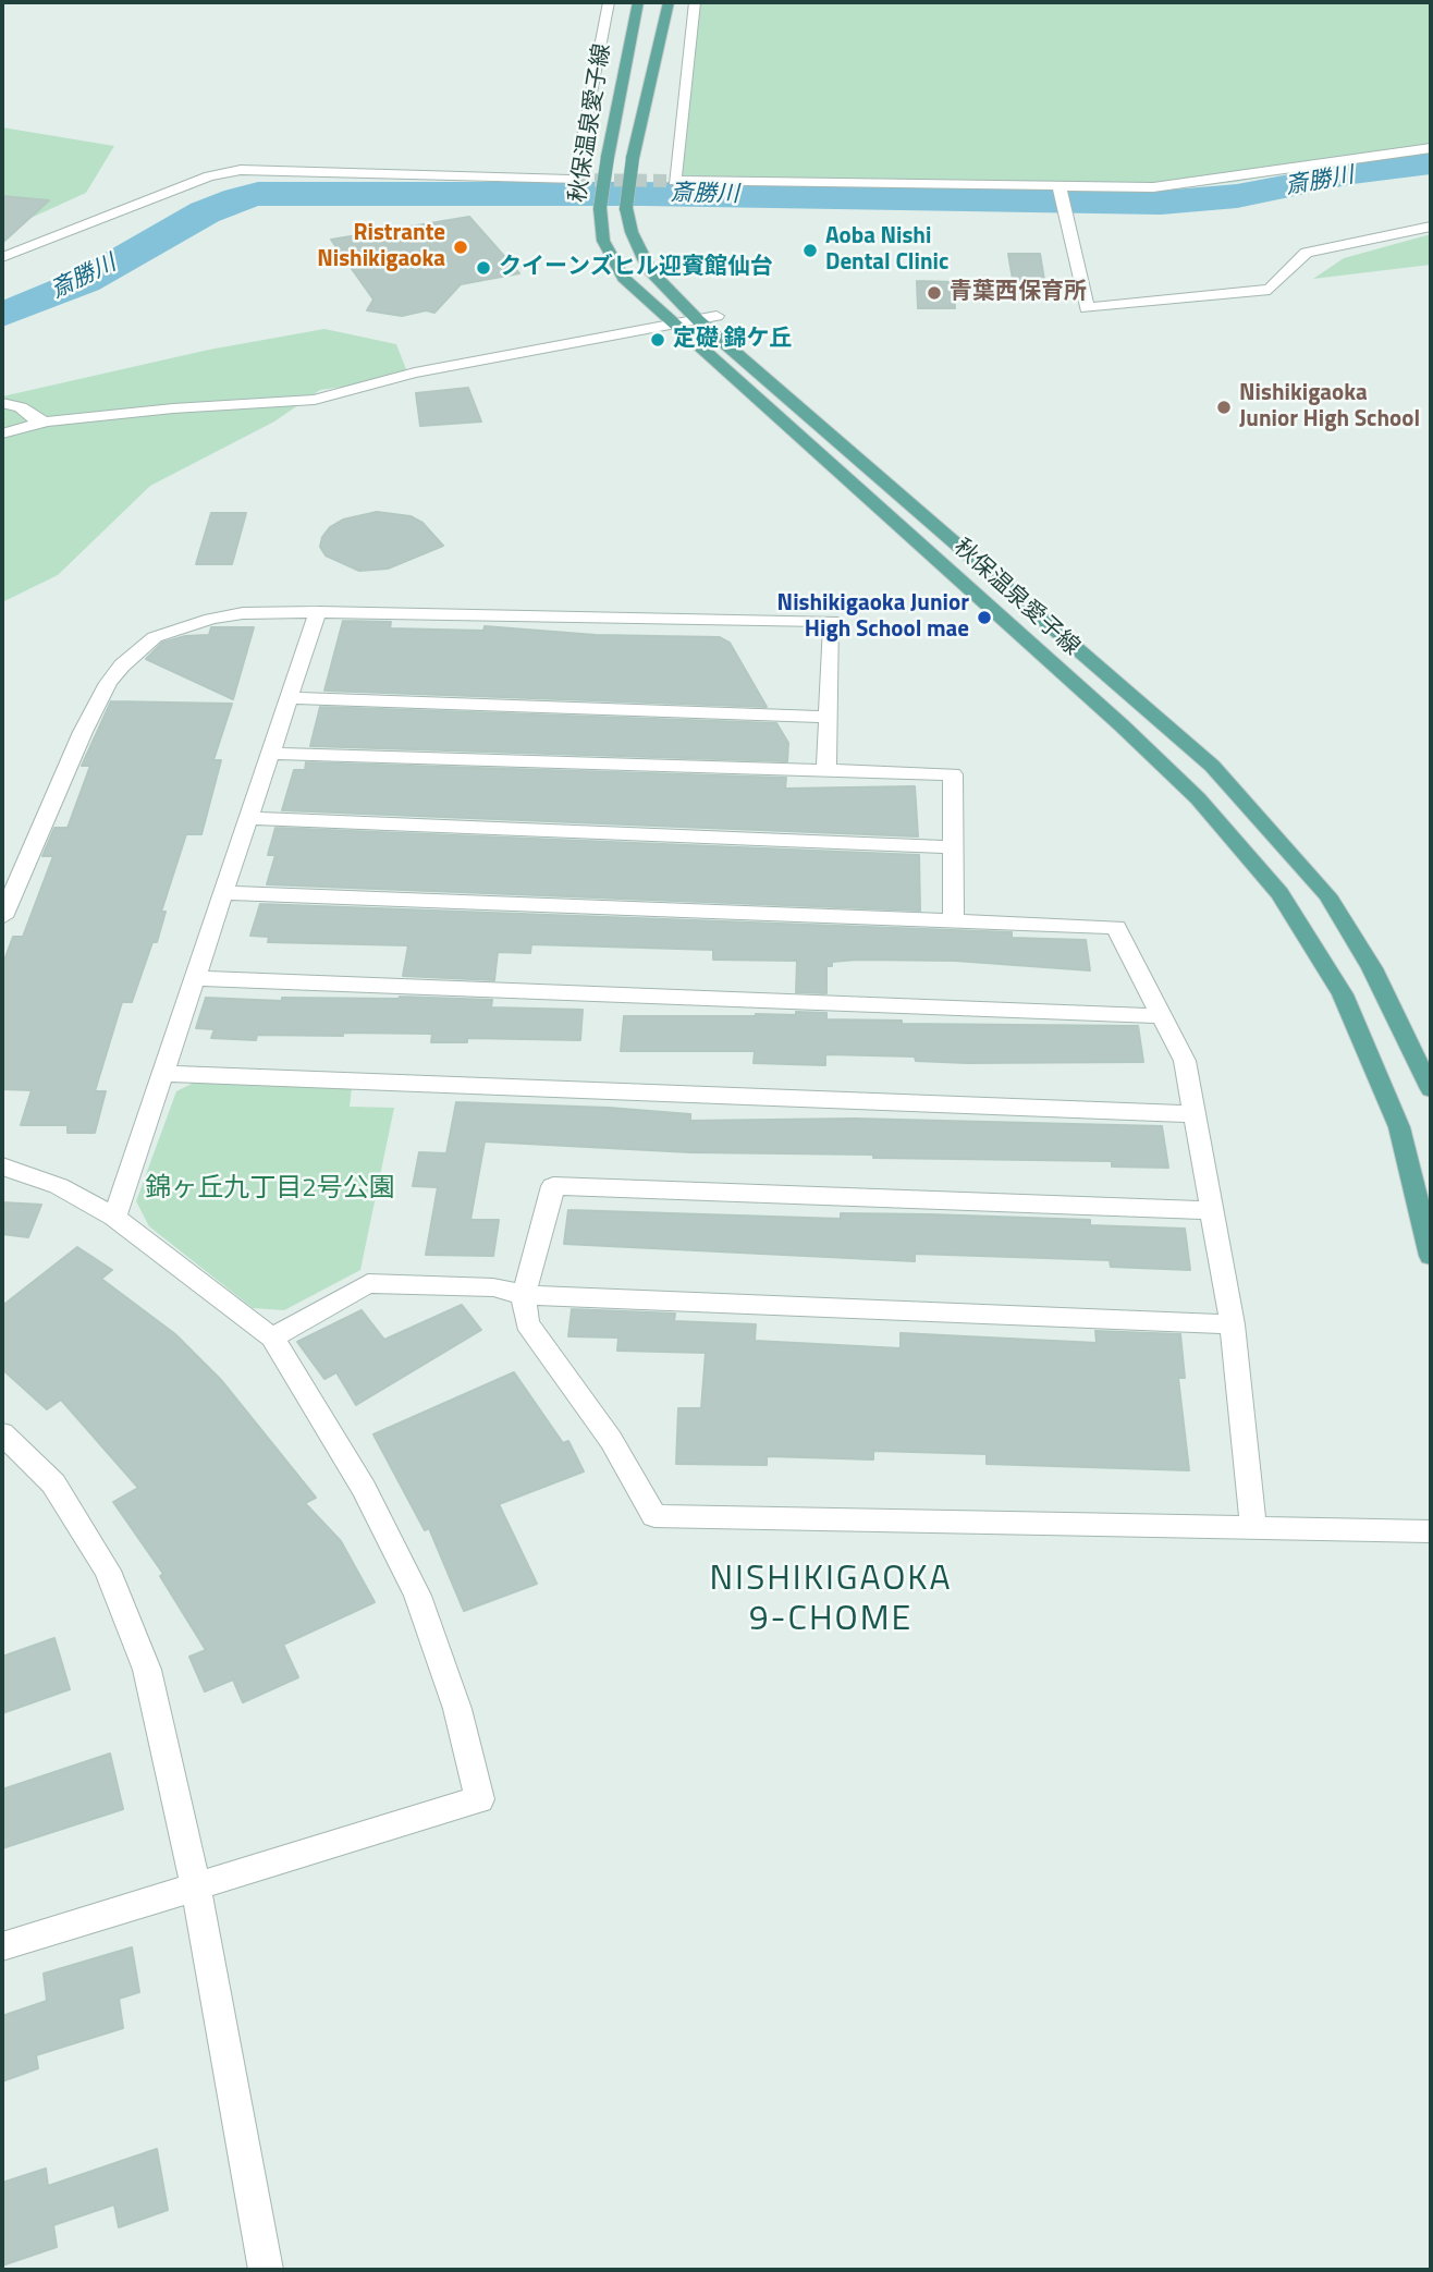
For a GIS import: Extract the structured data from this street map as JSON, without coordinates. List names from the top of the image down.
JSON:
{
  "streets": {
    "main road": ["秋保温泉愛子線"]
  },
  "districts": ["NISHIKIGAOKA 9-CHOME"],
  "water": ["斎勝川"],
  "parks": ["錦ヶ丘九丁目2号公園"],
  "places": [
    "Ristrante Nishikigaoka",
    "Aoba Nishi Dental Clinic",
    "クイーンズヒル迎賓館仙台",
    "青葉西保育所",
    "定礎 錦ケ丘",
    "Nishikigaoka Junior High School",
    "Nishikigaoka Junior High School mae"
  ]
}
